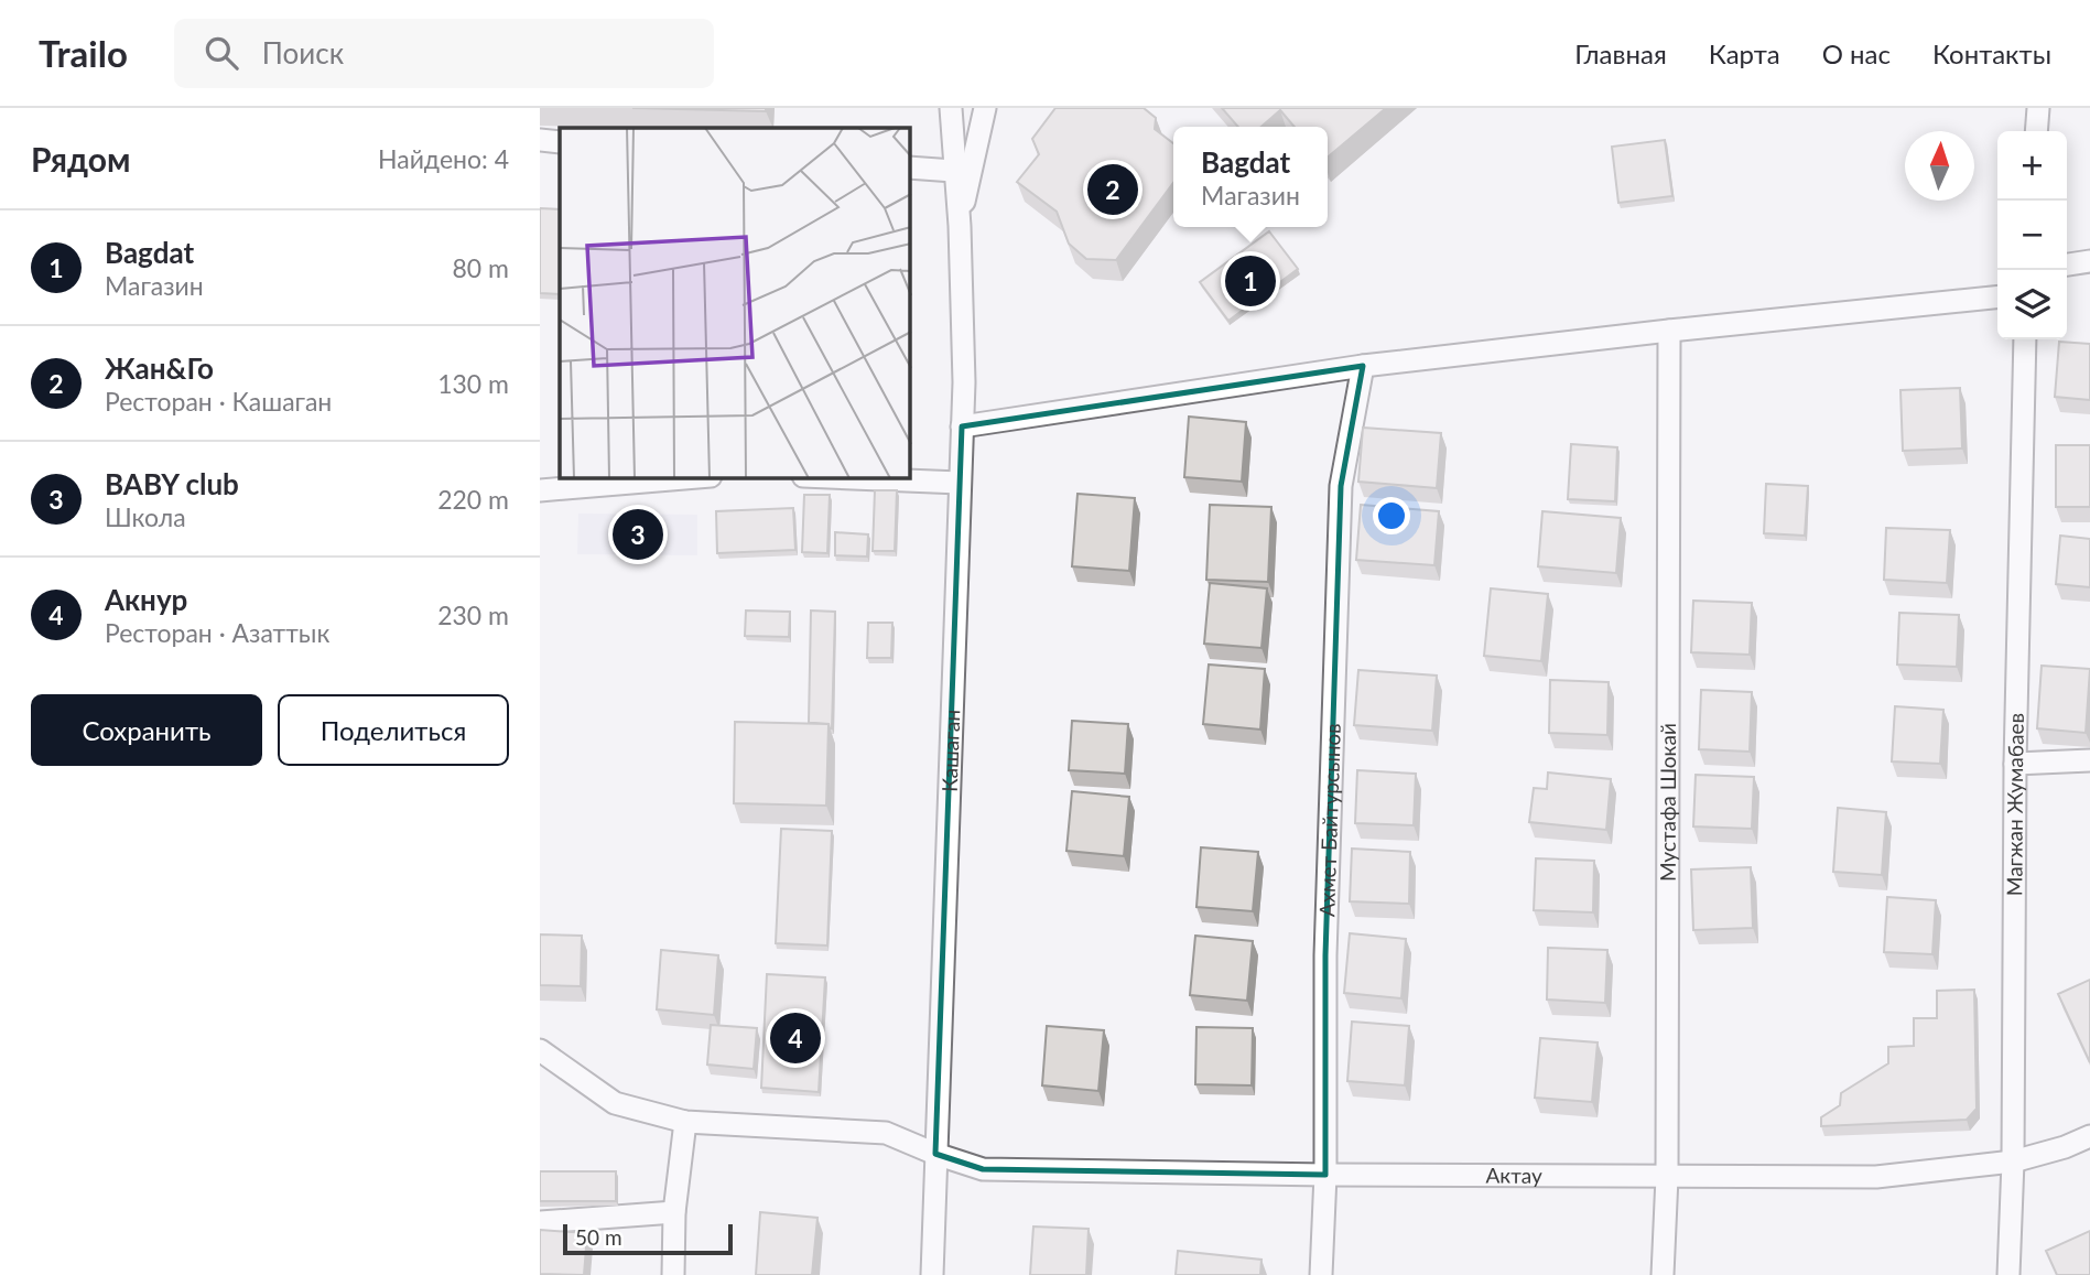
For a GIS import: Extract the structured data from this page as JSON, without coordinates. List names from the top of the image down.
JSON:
{
  "streets": {
    "street": [
      "Кашаган",
      "Мустафа Шокай",
      "Магжан Жумабаев",
      "Ахмет Байтурсынов",
      "Актау"
    ]
  },
  "crossings": [
    ["Кашаган", "Актау"],
    ["Мустафа Шокай", "Актау"],
    ["Магжан Жумабаев", "Актау"],
    ["Ахмет Байтурсынов", "Актау"]
  ],
  "scale_bar": "50 m",
  "north": "top",
  "page": {
    "header": "Trailo",
    "search": "Поиск",
    "nav": [
      "Главная",
      "Карта",
      "О нас",
      "Контакты"
    ],
    "heading": ["Рядом", "Найдено: 4"],
    "popup": ["Bagdat", "Магазин"],
    "map_buttons": ["+", "−"],
    "pins": [
      "2",
      "1",
      "3",
      "4"
    ],
    "list": [
      {
        "mark": "1",
        "name": "Bagdat",
        "note": "Магазин",
        "value": "80 m"
      },
      {
        "mark": "2",
        "name": "Жан&Го",
        "note": "Ресторан · Кашаган",
        "value": "130 m"
      },
      {
        "mark": "3",
        "name": "BABY club",
        "note": "Школа",
        "value": "220 m"
      },
      {
        "mark": "4",
        "name": "Акнур",
        "note": "Ресторан · Азаттык",
        "value": "230 m"
      }
    ],
    "buttons": ["Сохранить", "Поделиться"],
    "scale": "50 m"
  }
}
